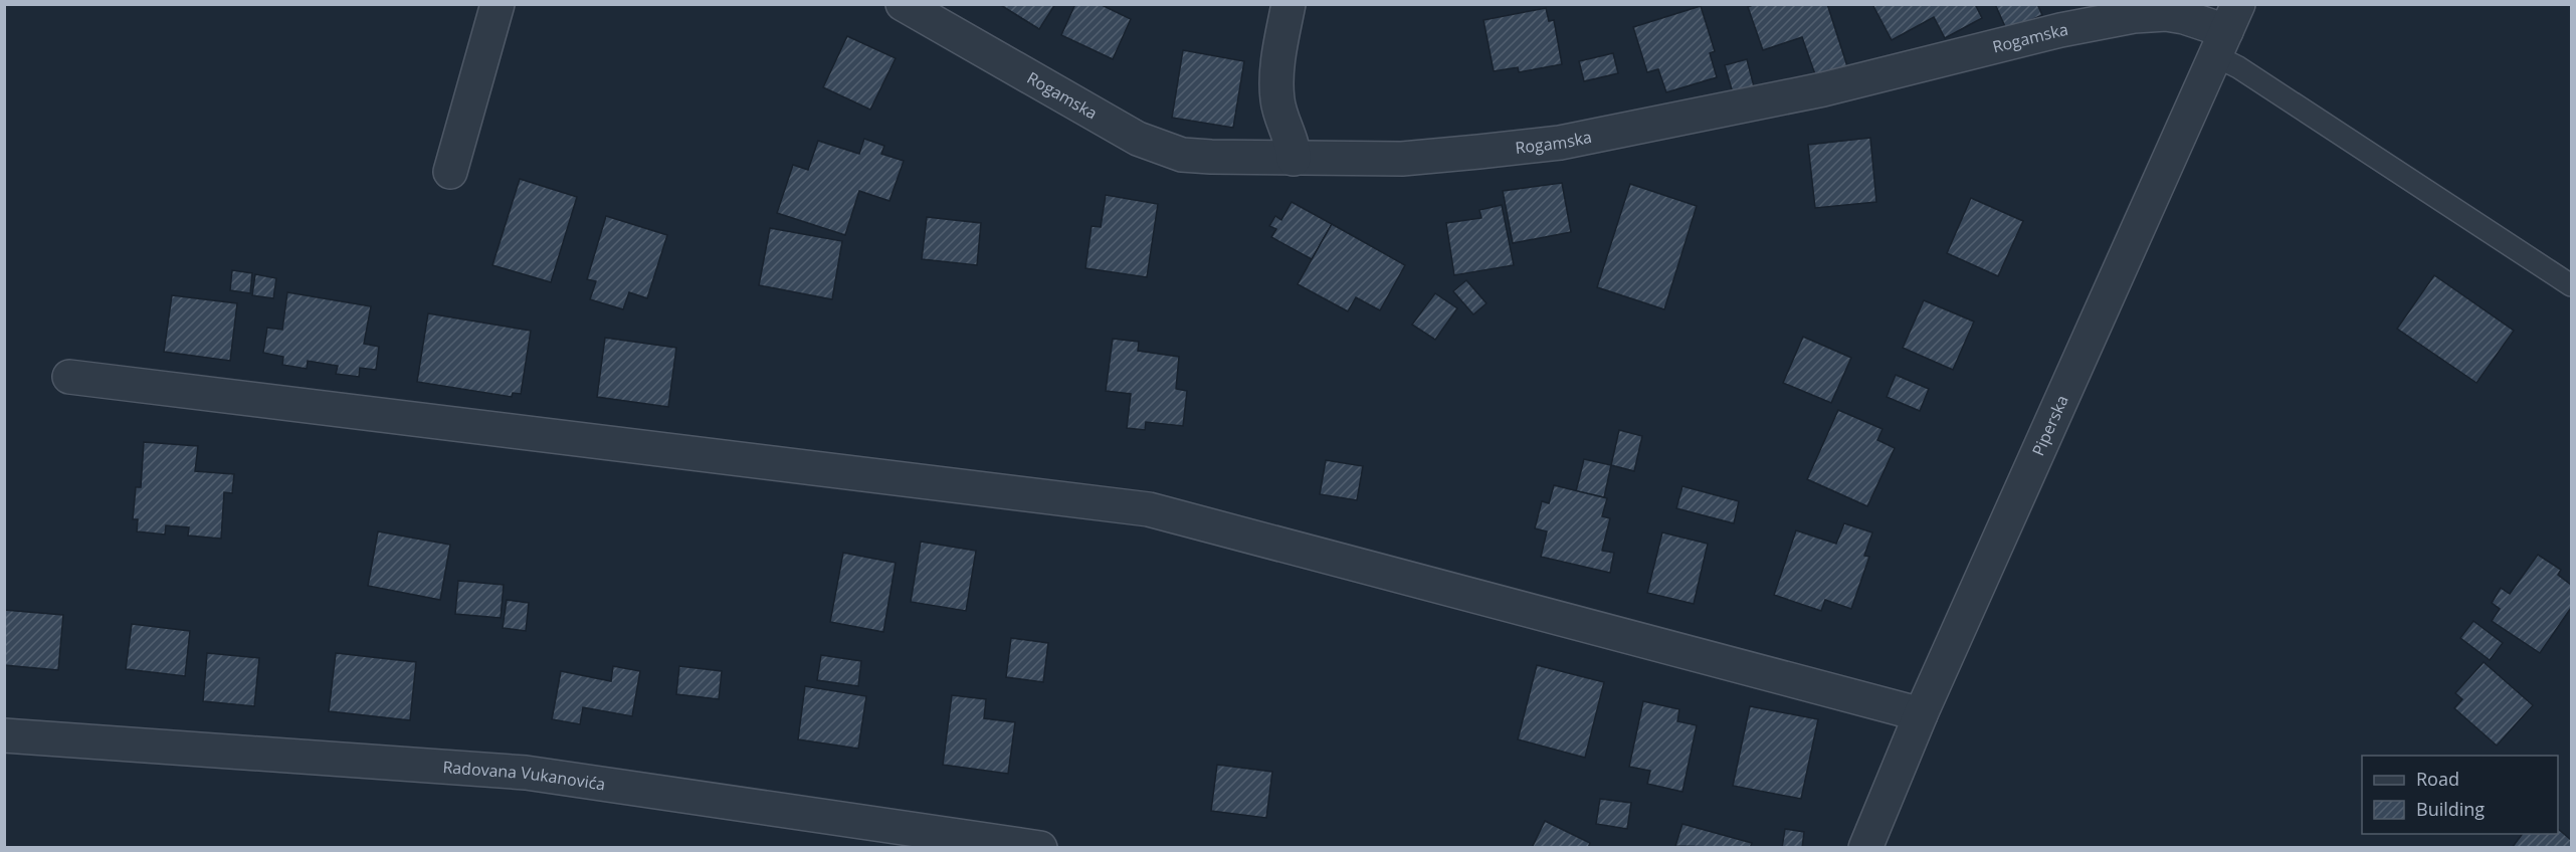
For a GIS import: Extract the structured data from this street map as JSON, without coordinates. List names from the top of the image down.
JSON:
{
  "streets": {
    "street": ["Rogamska", "Piperska", "Radovana Vukanovića"]
  },
  "crossings": [
    ["Rogamska", "Piperska"]
  ],
  "legend": ["Road", "Building"]
}
